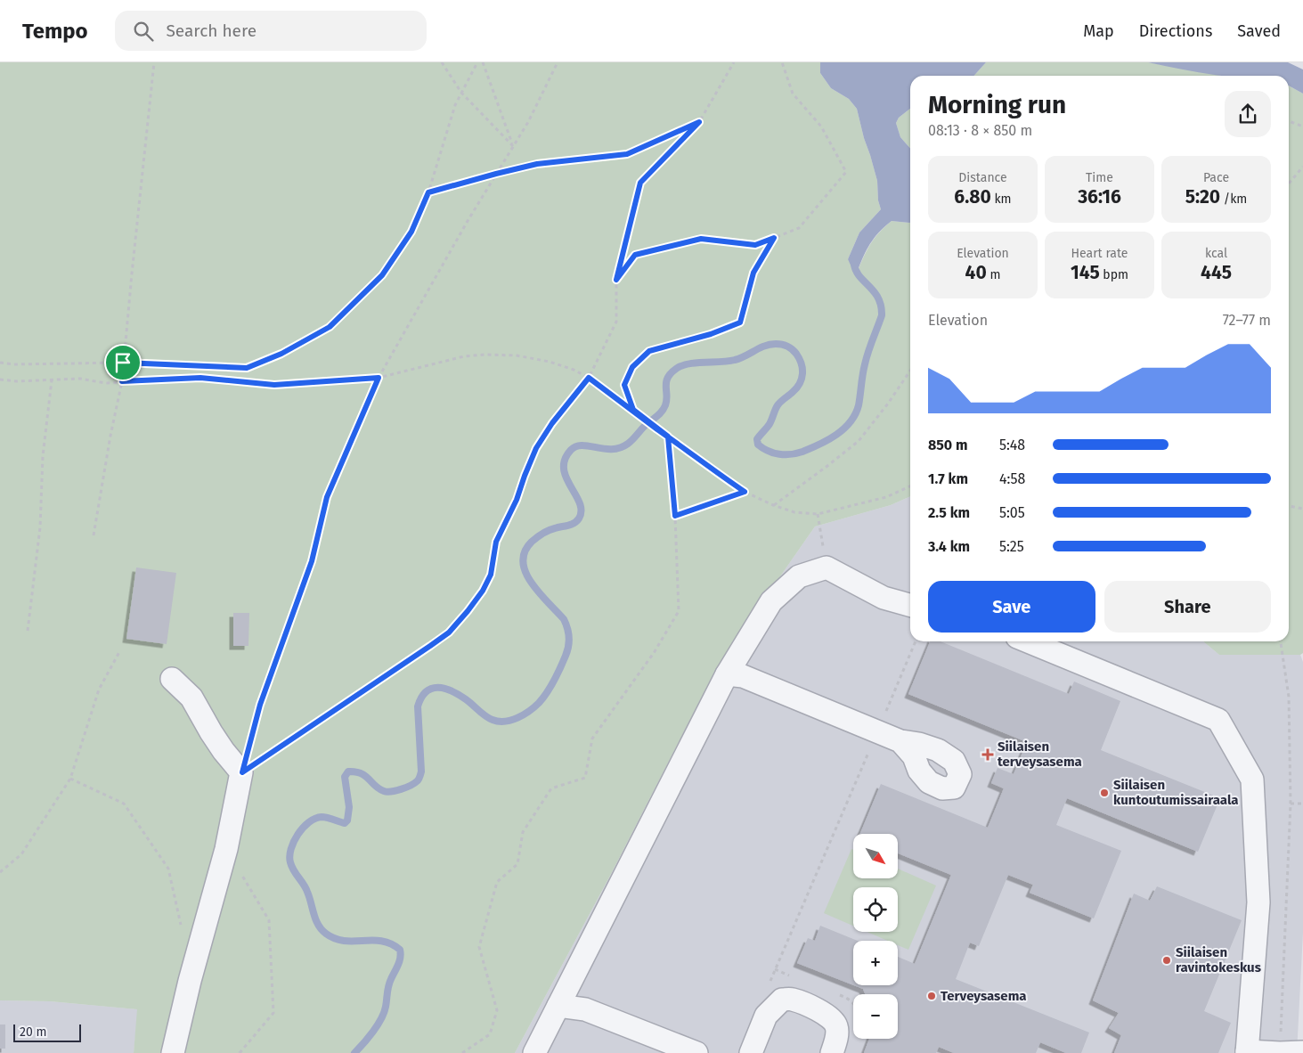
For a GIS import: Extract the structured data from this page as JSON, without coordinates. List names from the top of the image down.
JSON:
{
  "places": {
    "health": ["Siilaisen terveysasema"],
    "other": ["Siilaisen kuntoutumissairaala", "Siilaisen ravintokeskus", "Terveysasema"]
  },
  "scale_bar": "20 m",
  "north": "bottom right",
  "page": {
    "header": "Tempo",
    "search": "Search here",
    "nav": ["Map", "Directions", "Saved"],
    "heading": ["Morning run", "08:13 · 8 × 850 m"],
    "stats": [
      ["Distance", "6.80 km"],
      ["Time", "36:16"],
      ["Pace", "5:20 /km"],
      ["Elevation", "40 m"],
      ["Heart rate", "145 bpm"],
      ["kcal", "445"]
    ],
    "chart": ["Elevation", "72–77 m"],
    "list": [
      {
        "name": "850 m",
        "note": "5:48"
      },
      {
        "name": "1.7 km",
        "note": "4:58"
      },
      {
        "name": "2.5 km",
        "note": "5:05"
      },
      {
        "name": "3.4 km",
        "note": "5:25"
      }
    ],
    "buttons": ["Save", "Share"],
    "map_buttons": ["+", "−"],
    "scale": "20 m"
  }
}
